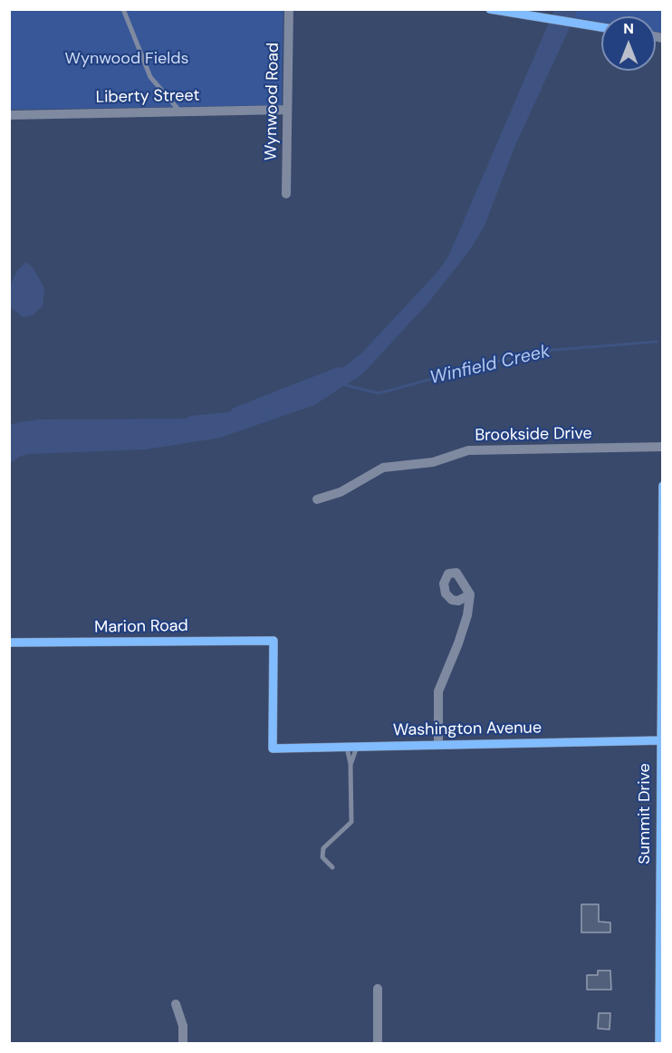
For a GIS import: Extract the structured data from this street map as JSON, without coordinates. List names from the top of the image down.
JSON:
{
  "streets": {
    "street": [
      "Liberty Street",
      "Wynwood Road",
      "Brookside Drive",
      "Marion Road",
      "Washington Avenue",
      "Summit Drive"
    ]
  },
  "crossings": [
    ["Liberty Street", "Wynwood Road"],
    ["Marion Road", "Washington Avenue"],
    ["Washington Avenue", "Summit Drive"]
  ],
  "water": ["Winfield Creek"],
  "parks": ["Wynwood Fields"],
  "north": "top"
}
